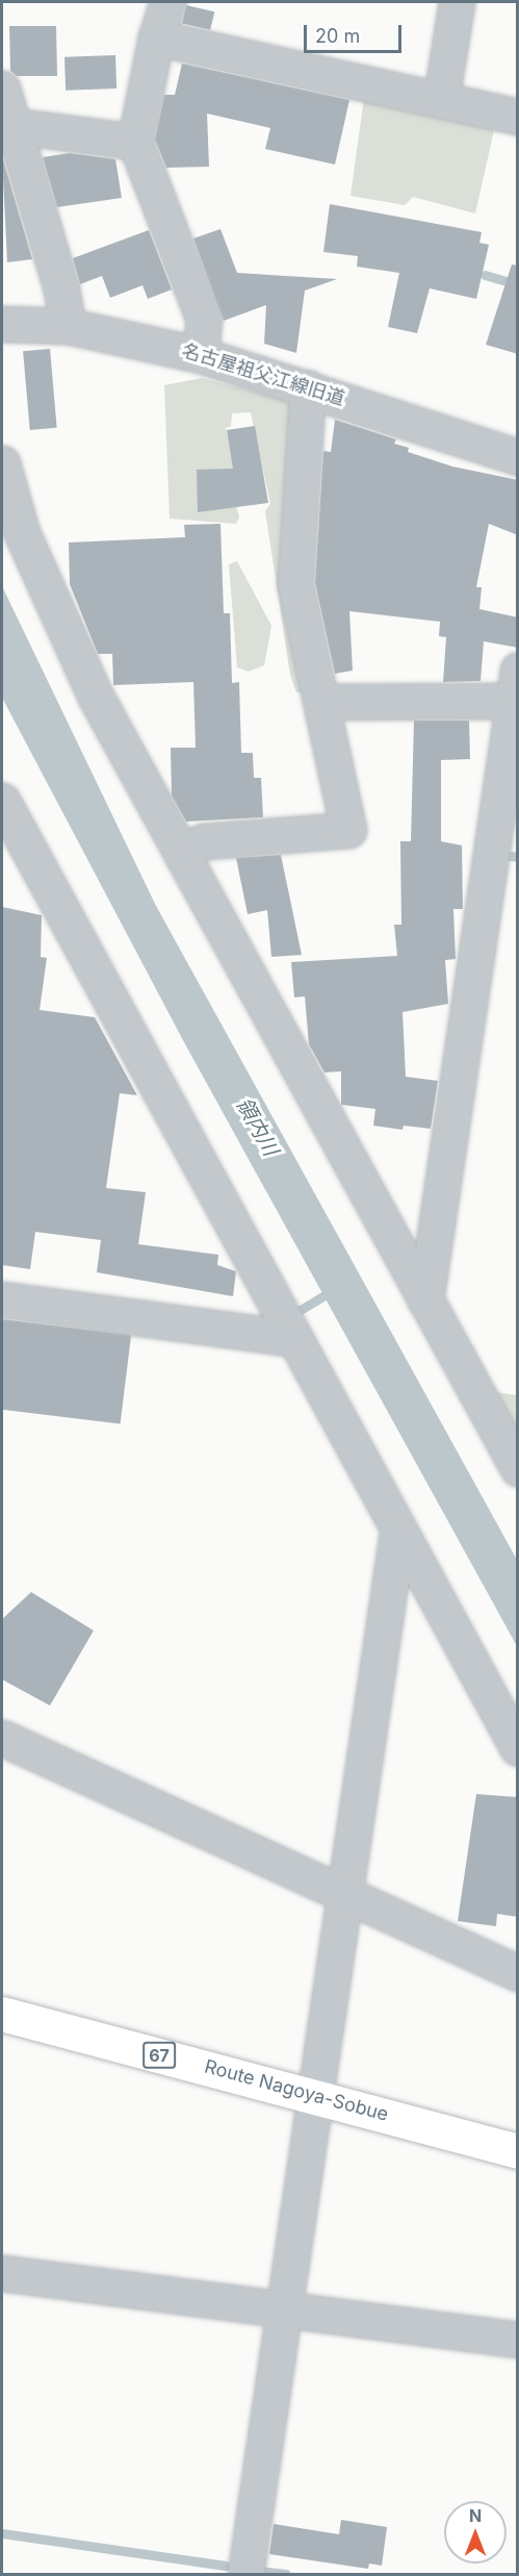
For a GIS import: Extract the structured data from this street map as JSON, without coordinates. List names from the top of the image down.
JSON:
{
  "streets": {
    "main road": ["67", "Route Nagoya-Sobue"],
    "street": ["名古屋祖父江線旧道"]
  },
  "water": ["領内川"],
  "scale_bar": "20 m",
  "north": "top"
}
